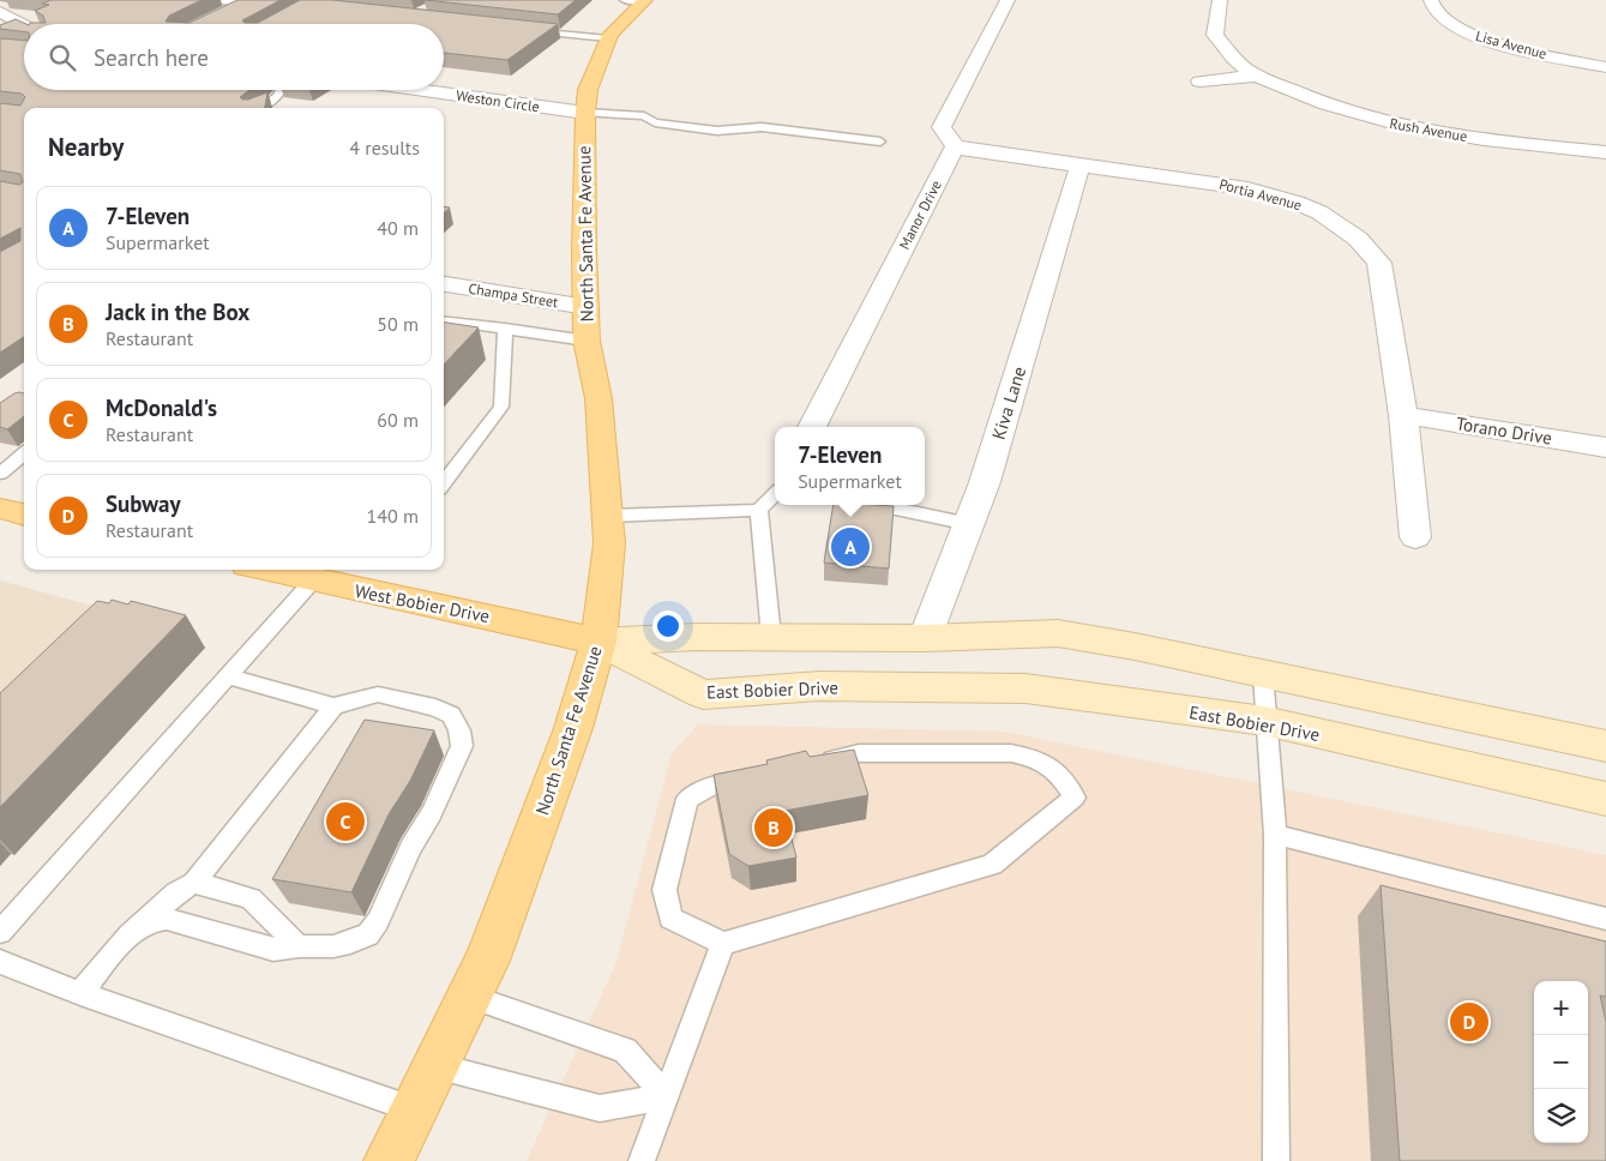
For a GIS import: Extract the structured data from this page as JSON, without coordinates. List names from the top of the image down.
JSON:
{
  "streets": {
    "main road": ["North Santa Fe Avenue", "West Bobier Drive", "East Bobier Drive"],
    "street": [
      "Lisa Avenue",
      "Weston Circle",
      "Rush Avenue",
      "Portia Avenue",
      "Manor Drive",
      "Champa Street",
      "Kiva Lane",
      "Torano Drive"
    ]
  },
  "crossings": [
    ["Weston Circle", "North Santa Fe Avenue"],
    ["Portia Avenue", "Manor Drive"],
    ["Portia Avenue", "Kiva Lane"],
    ["Portia Avenue", "Torano Drive"],
    ["North Santa Fe Avenue", "Champa Street"],
    ["North Santa Fe Avenue", "West Bobier Drive"],
    ["North Santa Fe Avenue", "East Bobier Drive"],
    ["West Bobier Drive", "East Bobier Drive"]
  ],
  "page": {
    "search": "Search here",
    "heading": ["Nearby", "4 results"],
    "list": [
      {
        "mark": "A",
        "name": "7-Eleven",
        "note": "Supermarket",
        "value": "40 m"
      },
      {
        "mark": "B",
        "name": "Jack in the Box",
        "note": "Restaurant",
        "value": "50 m"
      },
      {
        "mark": "C",
        "name": "McDonald's",
        "note": "Restaurant",
        "value": "60 m"
      },
      {
        "mark": "D",
        "name": "Subway",
        "note": "Restaurant",
        "value": "140 m"
      }
    ],
    "popup": ["7-Eleven", "Supermarket"],
    "pins": [
      "A",
      "C",
      "B",
      "D"
    ],
    "map_buttons": ["+", "−"]
  }
}
